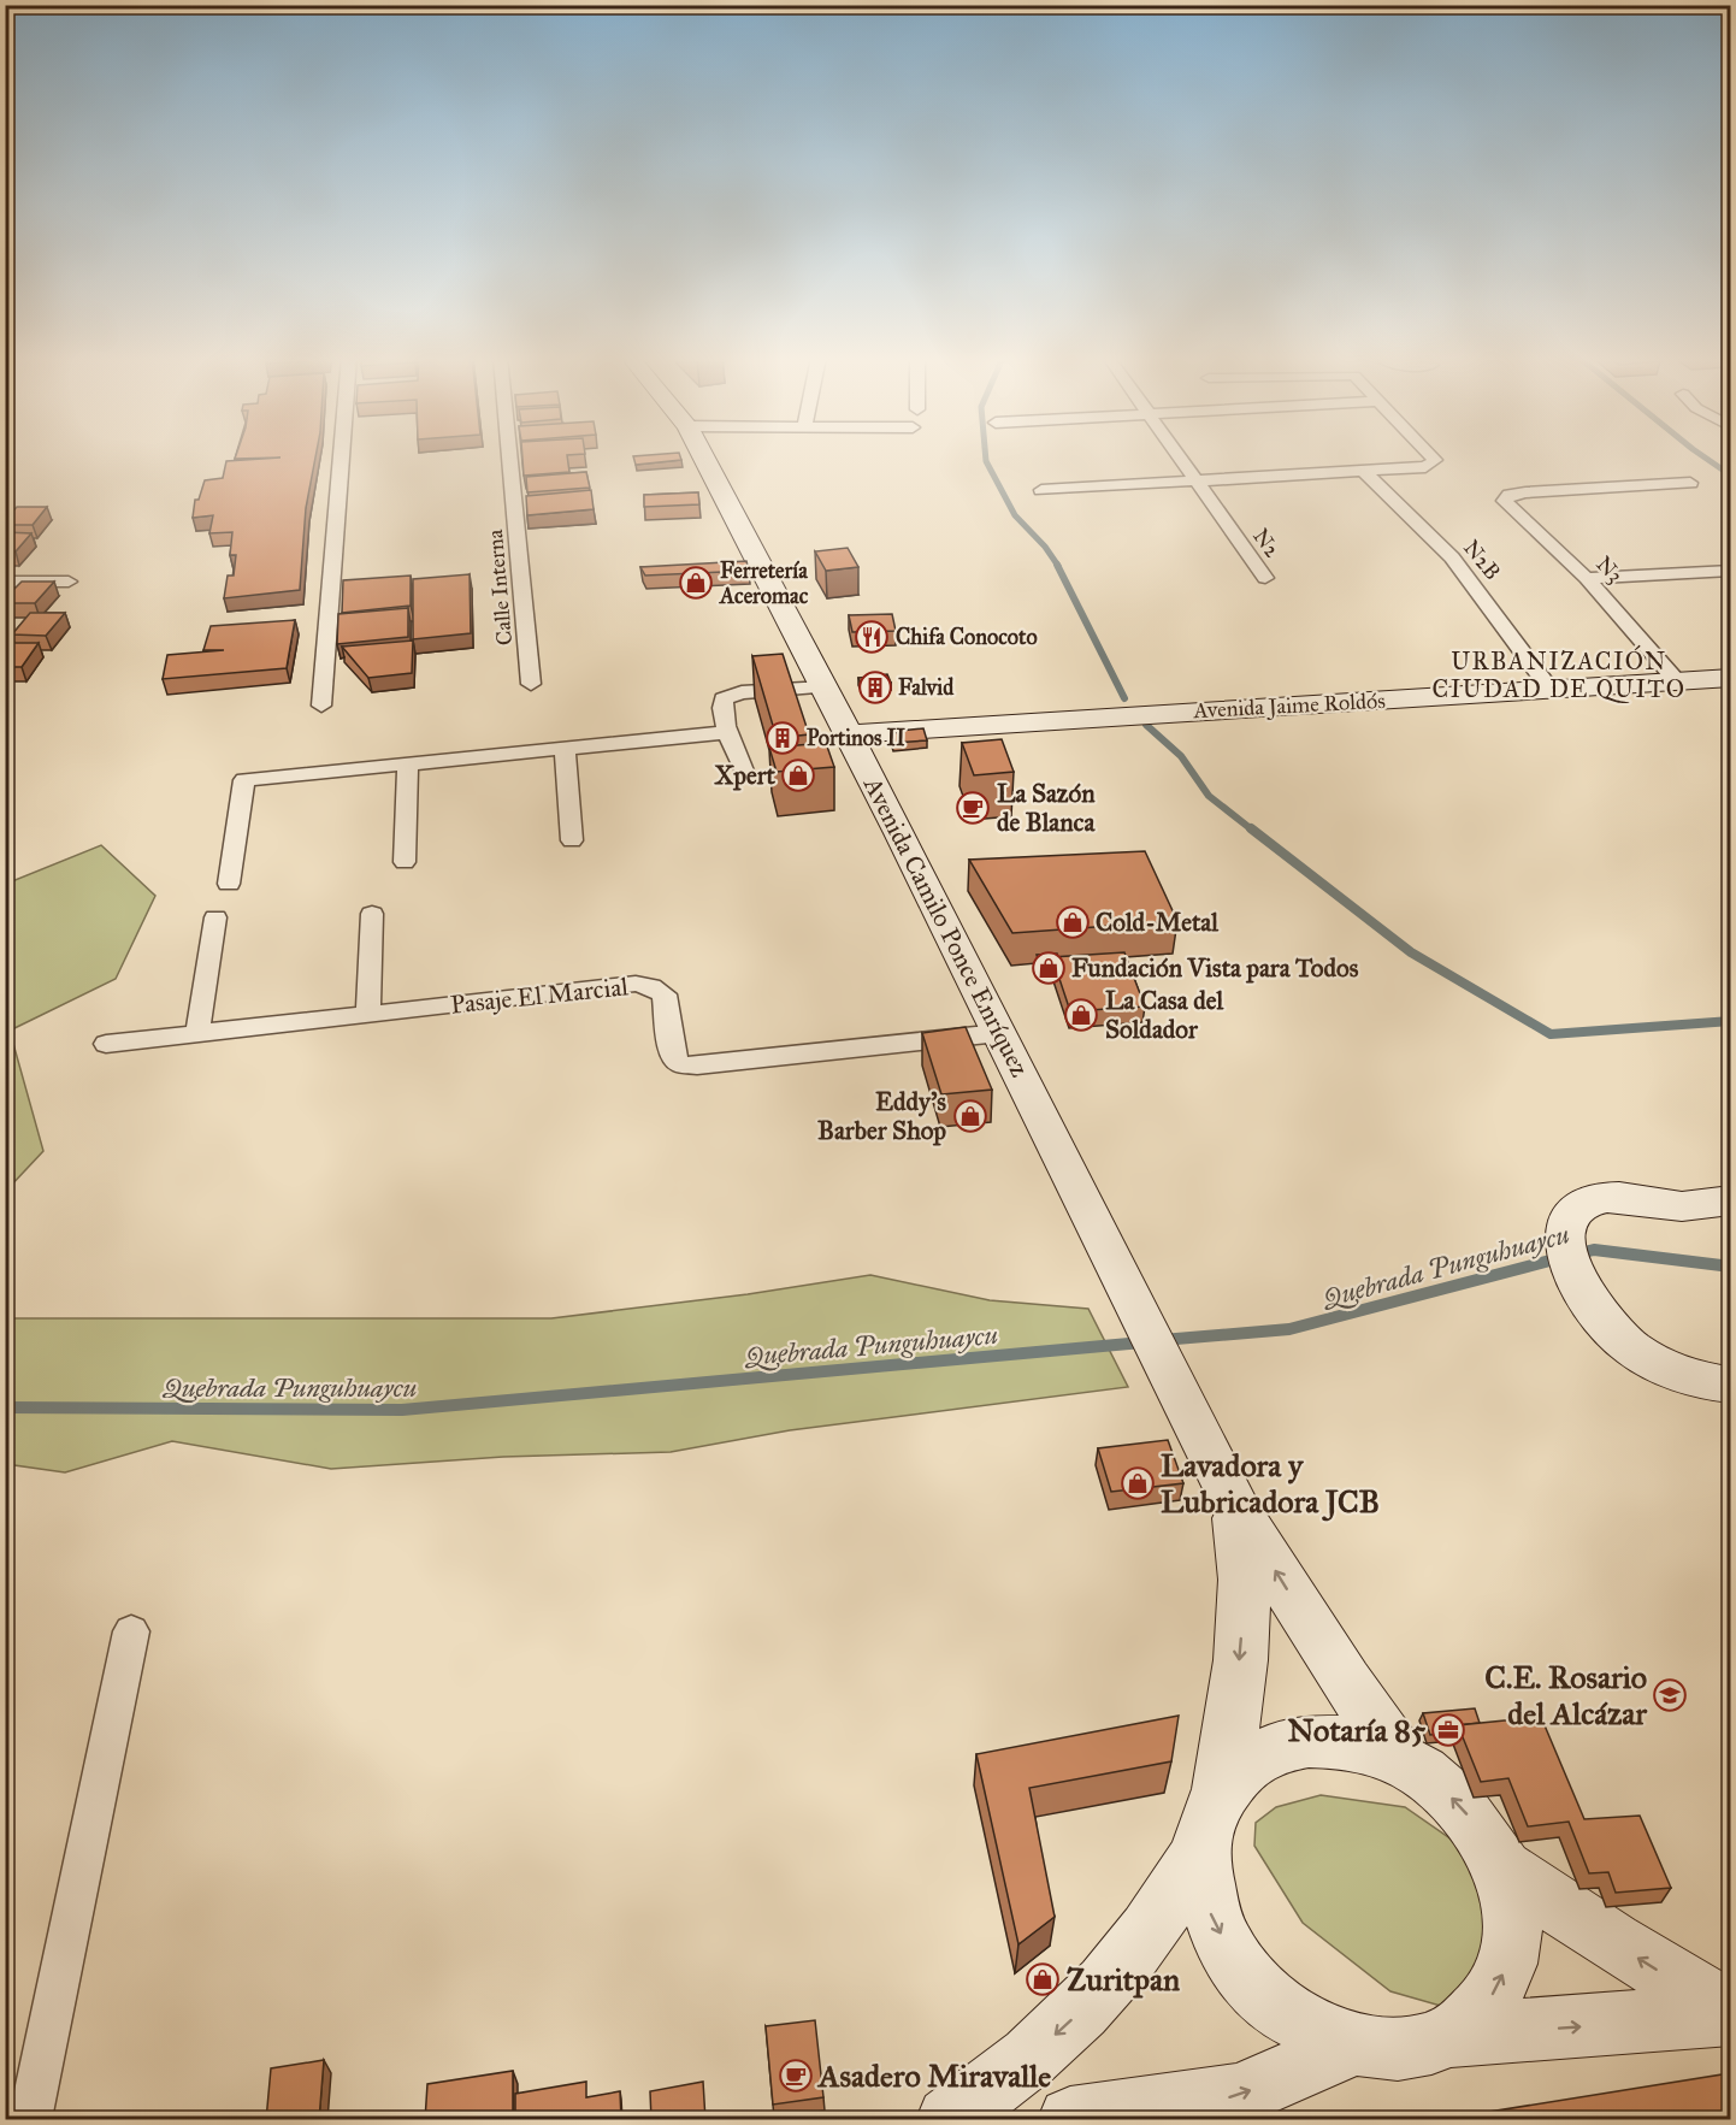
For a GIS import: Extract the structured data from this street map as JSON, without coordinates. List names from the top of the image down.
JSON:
{
  "streets": {
    "main road": ["Avenida Jaime Roldós", "Avenida Camilo Ponce Enríquez"],
    "street": [
      "N2",
      "N2B",
      "N3",
      "Calle Interna",
      "Pasaje El Marcial"
    ]
  },
  "crossings": [
    ["N2B", "Avenida Jaime Roldós"],
    ["N3", "Avenida Jaime Roldós"],
    ["Avenida Jaime Roldós", "Avenida Camilo Ponce Enríquez"],
    ["Avenida Camilo Ponce Enríquez", "Pasaje El Marcial"]
  ],
  "districts": ["URBANIZACIÓN CIUDAD DE QUITO"],
  "water": ["Quebrada Punguhuaycu"],
  "places": {
    "shop": [
      "Ferretería Aceromac",
      "Xpert",
      "Cold-Metal",
      "Fundación Vista para Todos",
      "La Casa del Soldador",
      "Eddy's Barber Shop",
      "Lavadora y Lubricadora JCB",
      "Zuritpan"
    ],
    "restaurant": ["Chifa Conocoto"],
    "building": ["Falvid", "Portinos II"],
    "cafe": ["La Sazón de Blanca", "Asadero Miravalle"],
    "school or university": ["C.E. Rosario del Alcázar"],
    "office": ["Notaría 85"]
  }
}
